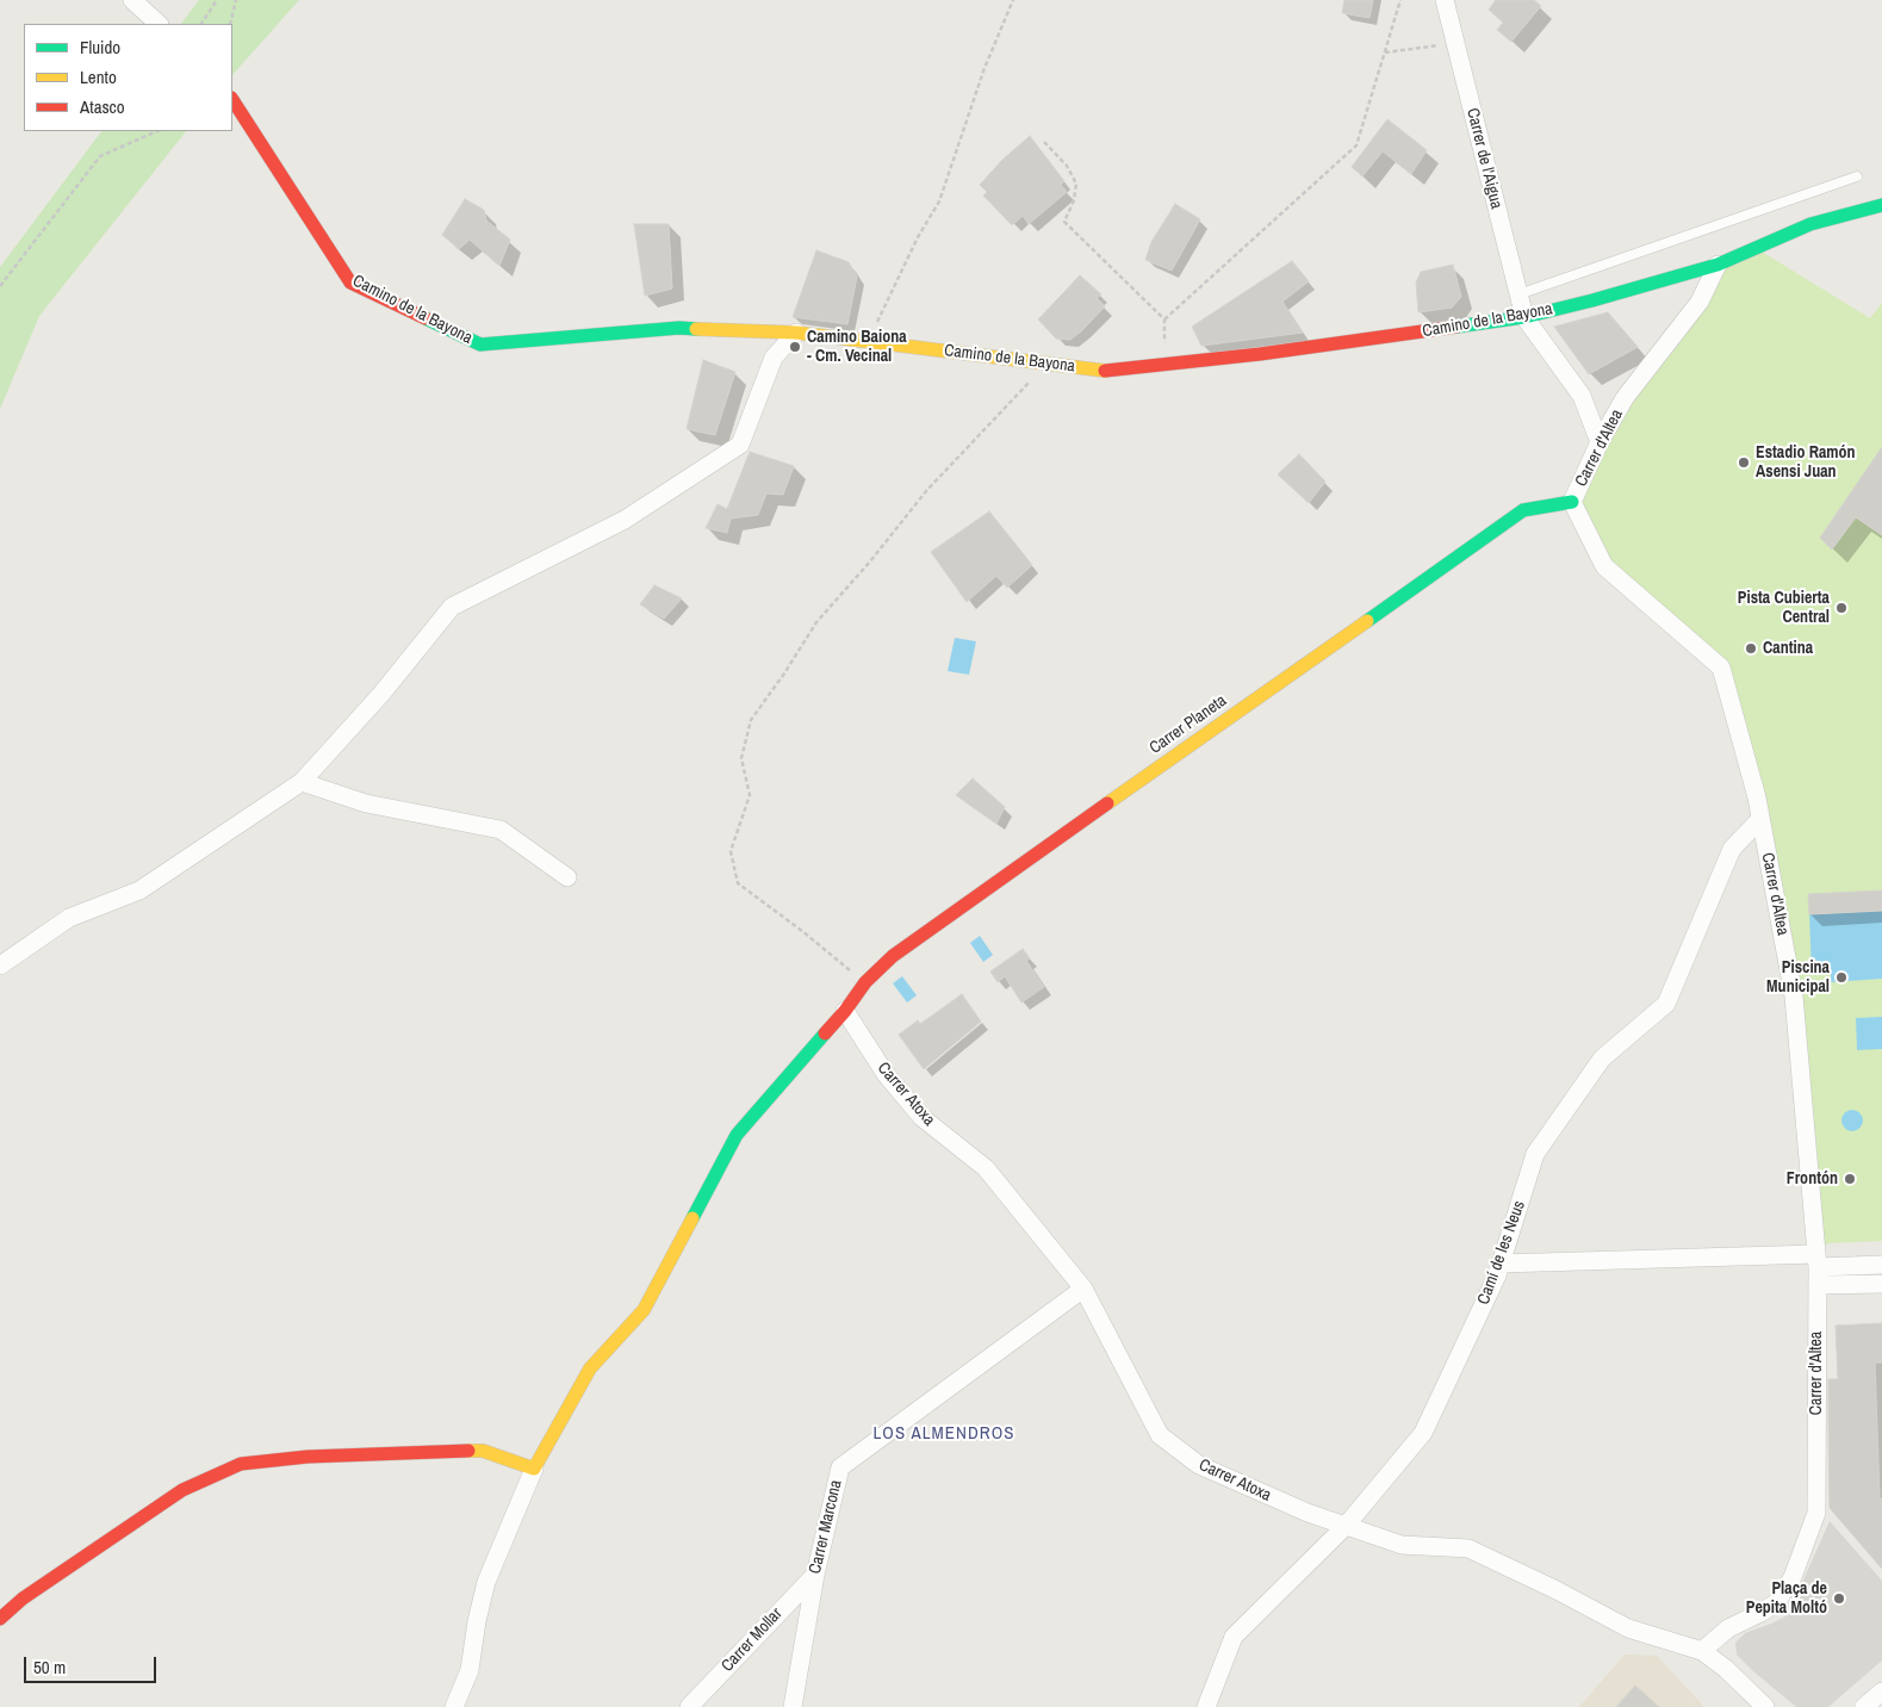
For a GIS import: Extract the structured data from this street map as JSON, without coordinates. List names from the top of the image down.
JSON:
{
  "streets": {
    "street": [
      "Carrer de l'Aigua",
      "Camino de la Bayona",
      "Carrer d'Altea",
      "Carrer Planeta",
      "Carrer Atoxa",
      "Camí de les Neus",
      "Carrer Marcona",
      "Carrer Mollar"
    ]
  },
  "crossings": [
    ["Carrer de l'Aigua", "Camino de la Bayona"],
    ["Camino de la Bayona", "Carrer d'Altea"],
    ["Carrer d'Altea", "Carrer Planeta"],
    ["Carrer d'Altea", "Carrer Atoxa"],
    ["Carrer d'Altea", "Camí de les Neus"],
    ["Carrer Planeta", "Carrer Atoxa"],
    ["Carrer Atoxa", "Camí de les Neus"],
    ["Carrer Atoxa", "Carrer Marcona"],
    ["Carrer Marcona", "Carrer Mollar"]
  ],
  "districts": ["LOS ALMENDROS"],
  "places": [
    "Camino Baiona - Cm. Vecinal",
    "Estadio Ramón Asensi Juan",
    "Pista Cubierta Central",
    "Cantina",
    "Piscina Municipal",
    "Frontón",
    "Plaça de Pepita Moltó"
  ],
  "legend": ["Fluido", "Lento", "Atasco"],
  "scale_bar": "50 m"
}
